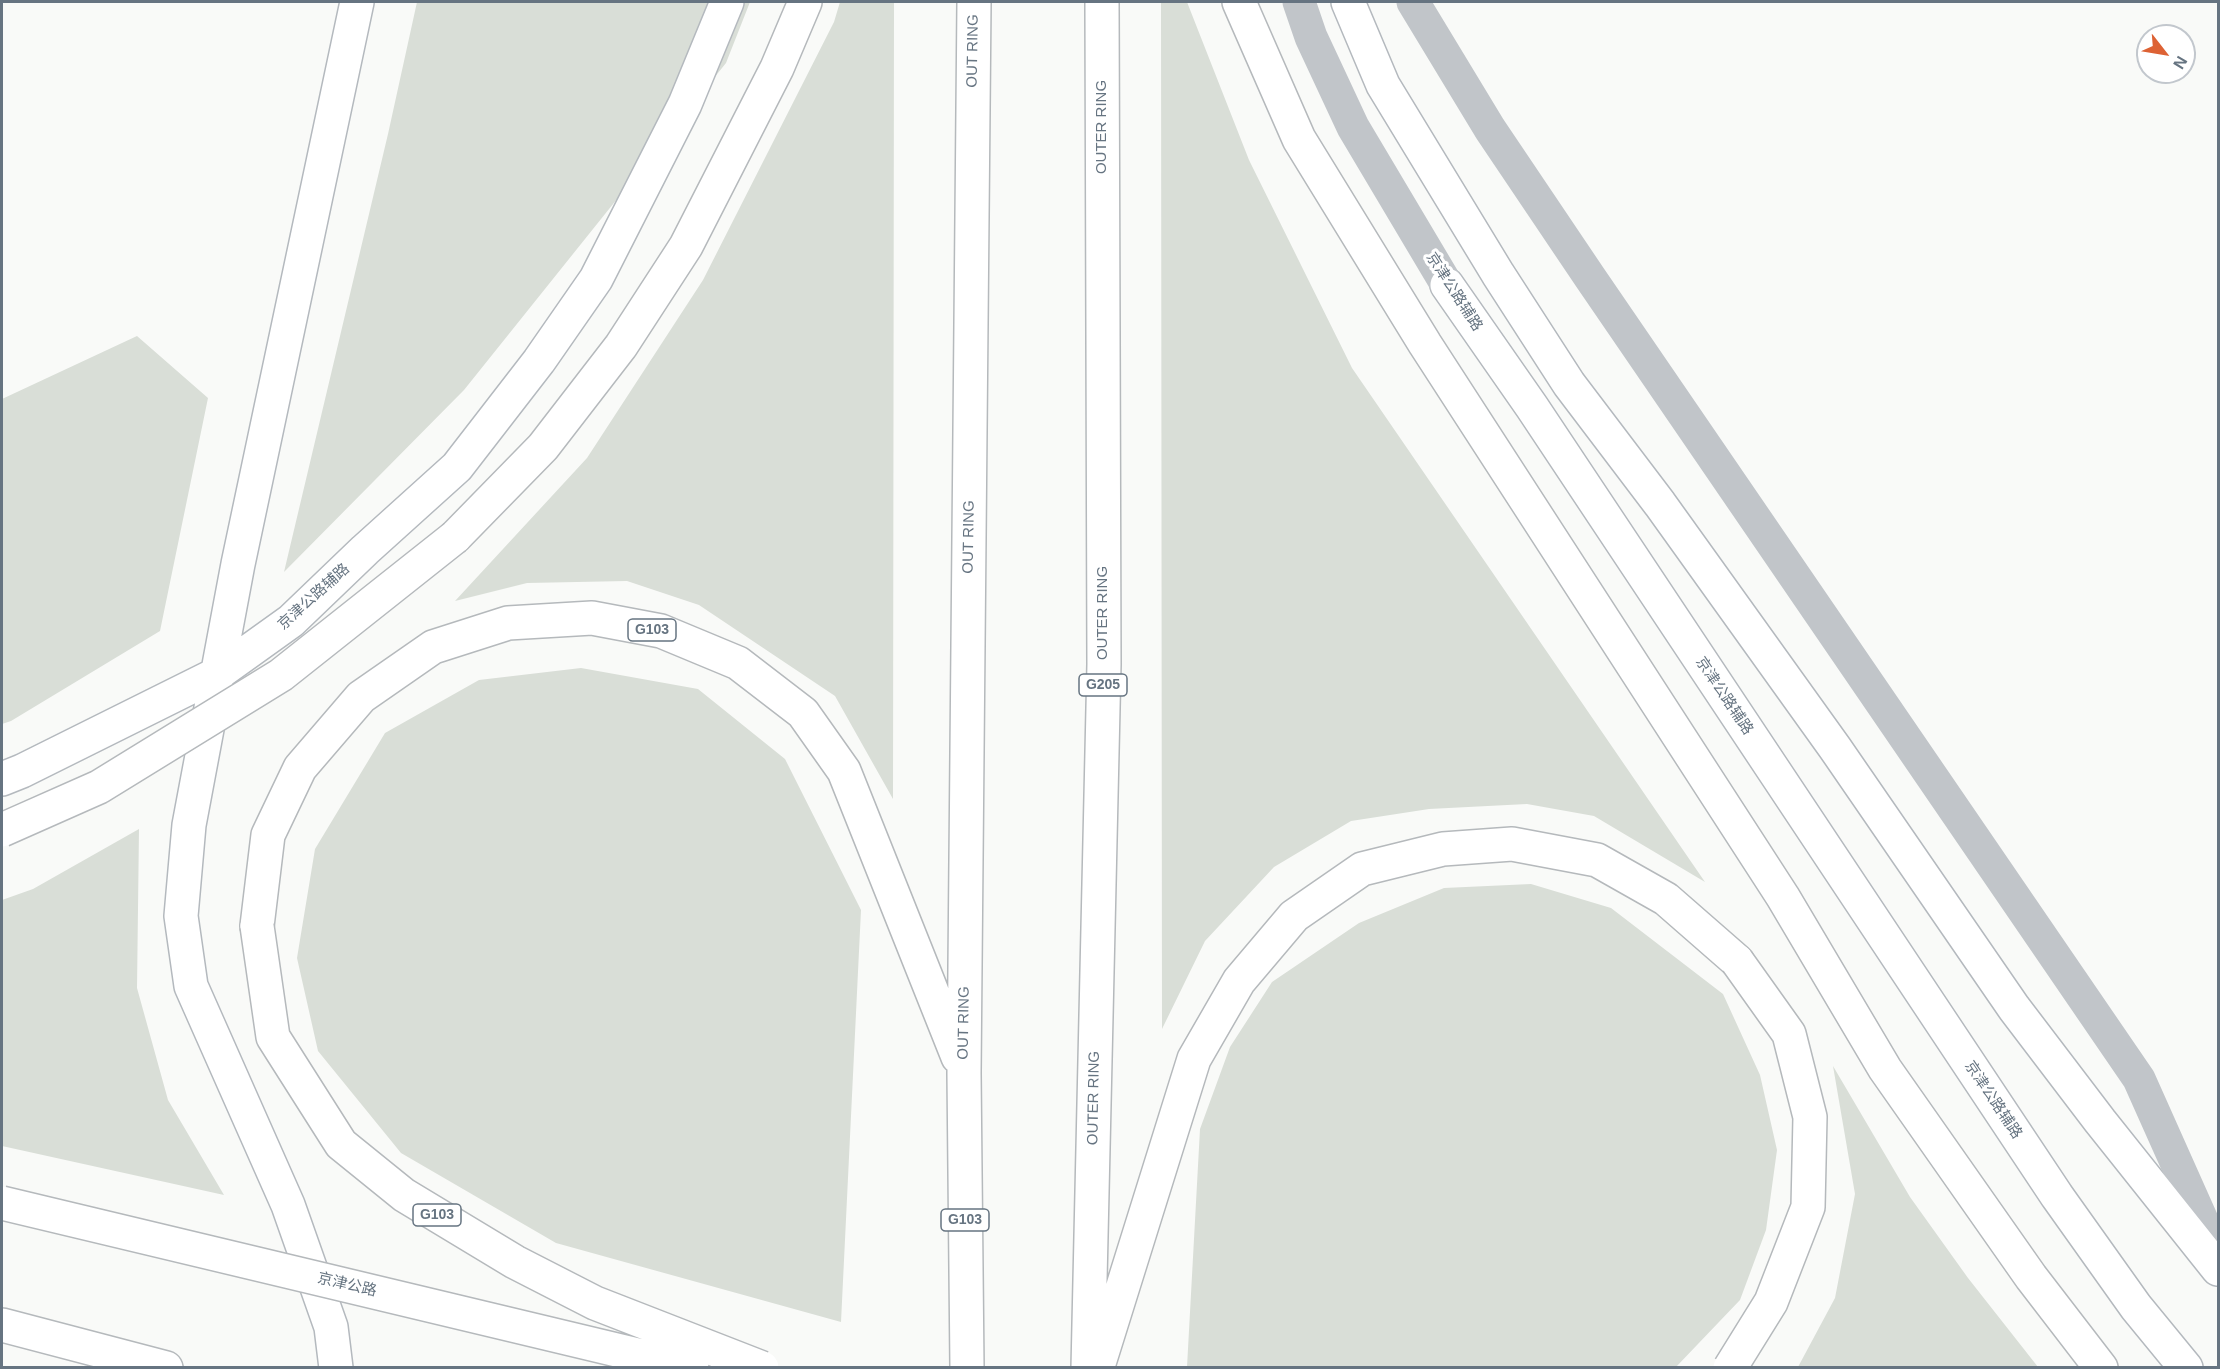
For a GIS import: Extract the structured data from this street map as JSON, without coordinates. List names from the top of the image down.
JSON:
{
  "streets": {
    "main road": [
      "OUT RING",
      "OUTER RING",
      "京津公路辅路",
      "G103",
      "G205",
      "京津公路"
    ]
  },
  "crossings": [
    ["OUT RING", "G103"]
  ],
  "north": "bottom right"
}
